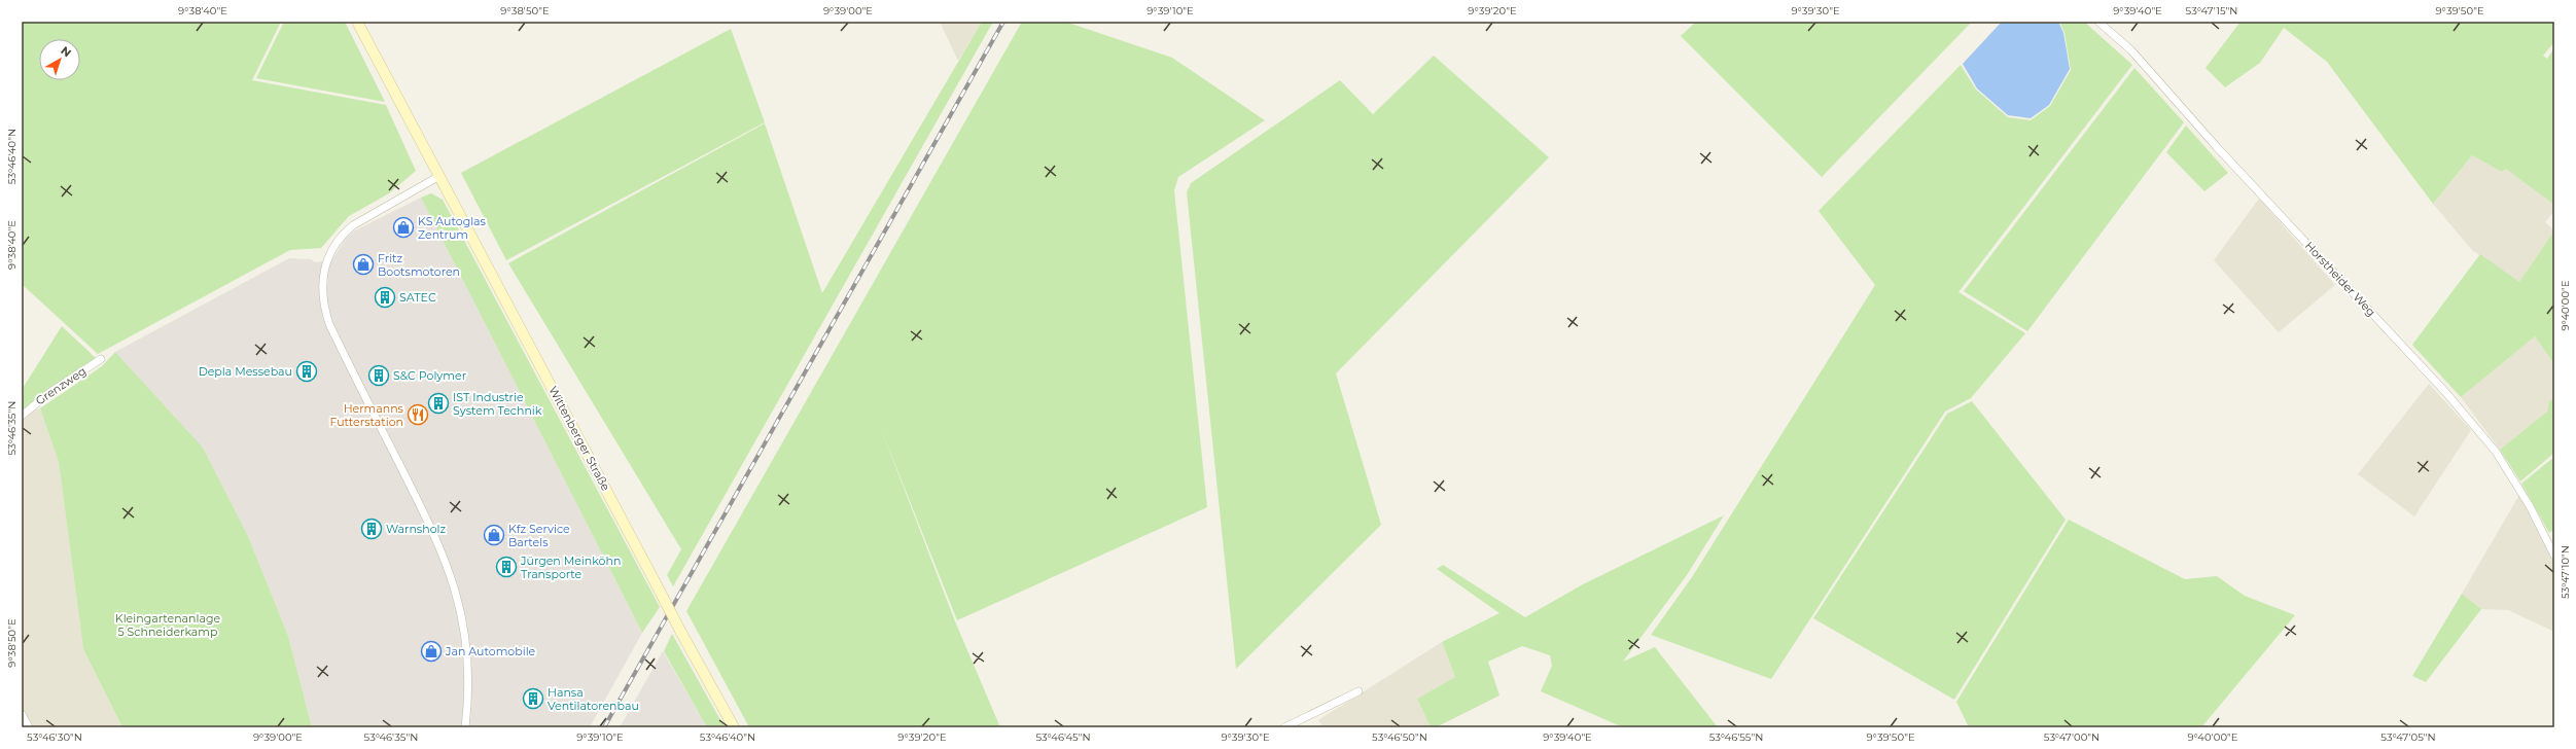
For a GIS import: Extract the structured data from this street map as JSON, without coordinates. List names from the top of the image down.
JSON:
{
  "streets": {
    "main road": ["Wittenberger Straße"],
    "street": ["Horstheider Weg", "Grenzweg"]
  },
  "parks": ["Kleingartenanlage 5 Schneiderkamp"],
  "places": {
    "shop": [
      "KS Autoglas Zentrum",
      "Fritz Bootsmotoren",
      "Kfz Service Bartels",
      "Jan Automobile"
    ],
    "building": [
      "SATEC",
      "Depla Messebau",
      "S&C Polymer",
      "IST Industrie System Technik",
      "Warnsholz",
      "Jürgen Meinköhn Transporte",
      "Hansa Ventilatorenbau"
    ],
    "restaurant": ["Hermanns Futterstation"]
  },
  "north": "top right",
  "coordinates": [
    "9°38'40\"E",
    "9°38'50\"E",
    "9°39'00\"E",
    "9°39'10\"E",
    "9°39'20\"E",
    "9°39'30\"E",
    "9°39'40\"E",
    "53°47'15\"N",
    "9°39'50\"E",
    "53°46'40\"N",
    "9°40'00\"E",
    "53°46'35\"N",
    "53°47'10\"N",
    "53°46'30\"N",
    "53°46'45\"N",
    "53°46'50\"N",
    "53°46'55\"N",
    "53°47'00\"N",
    "53°47'05\"N"
  ]
}
